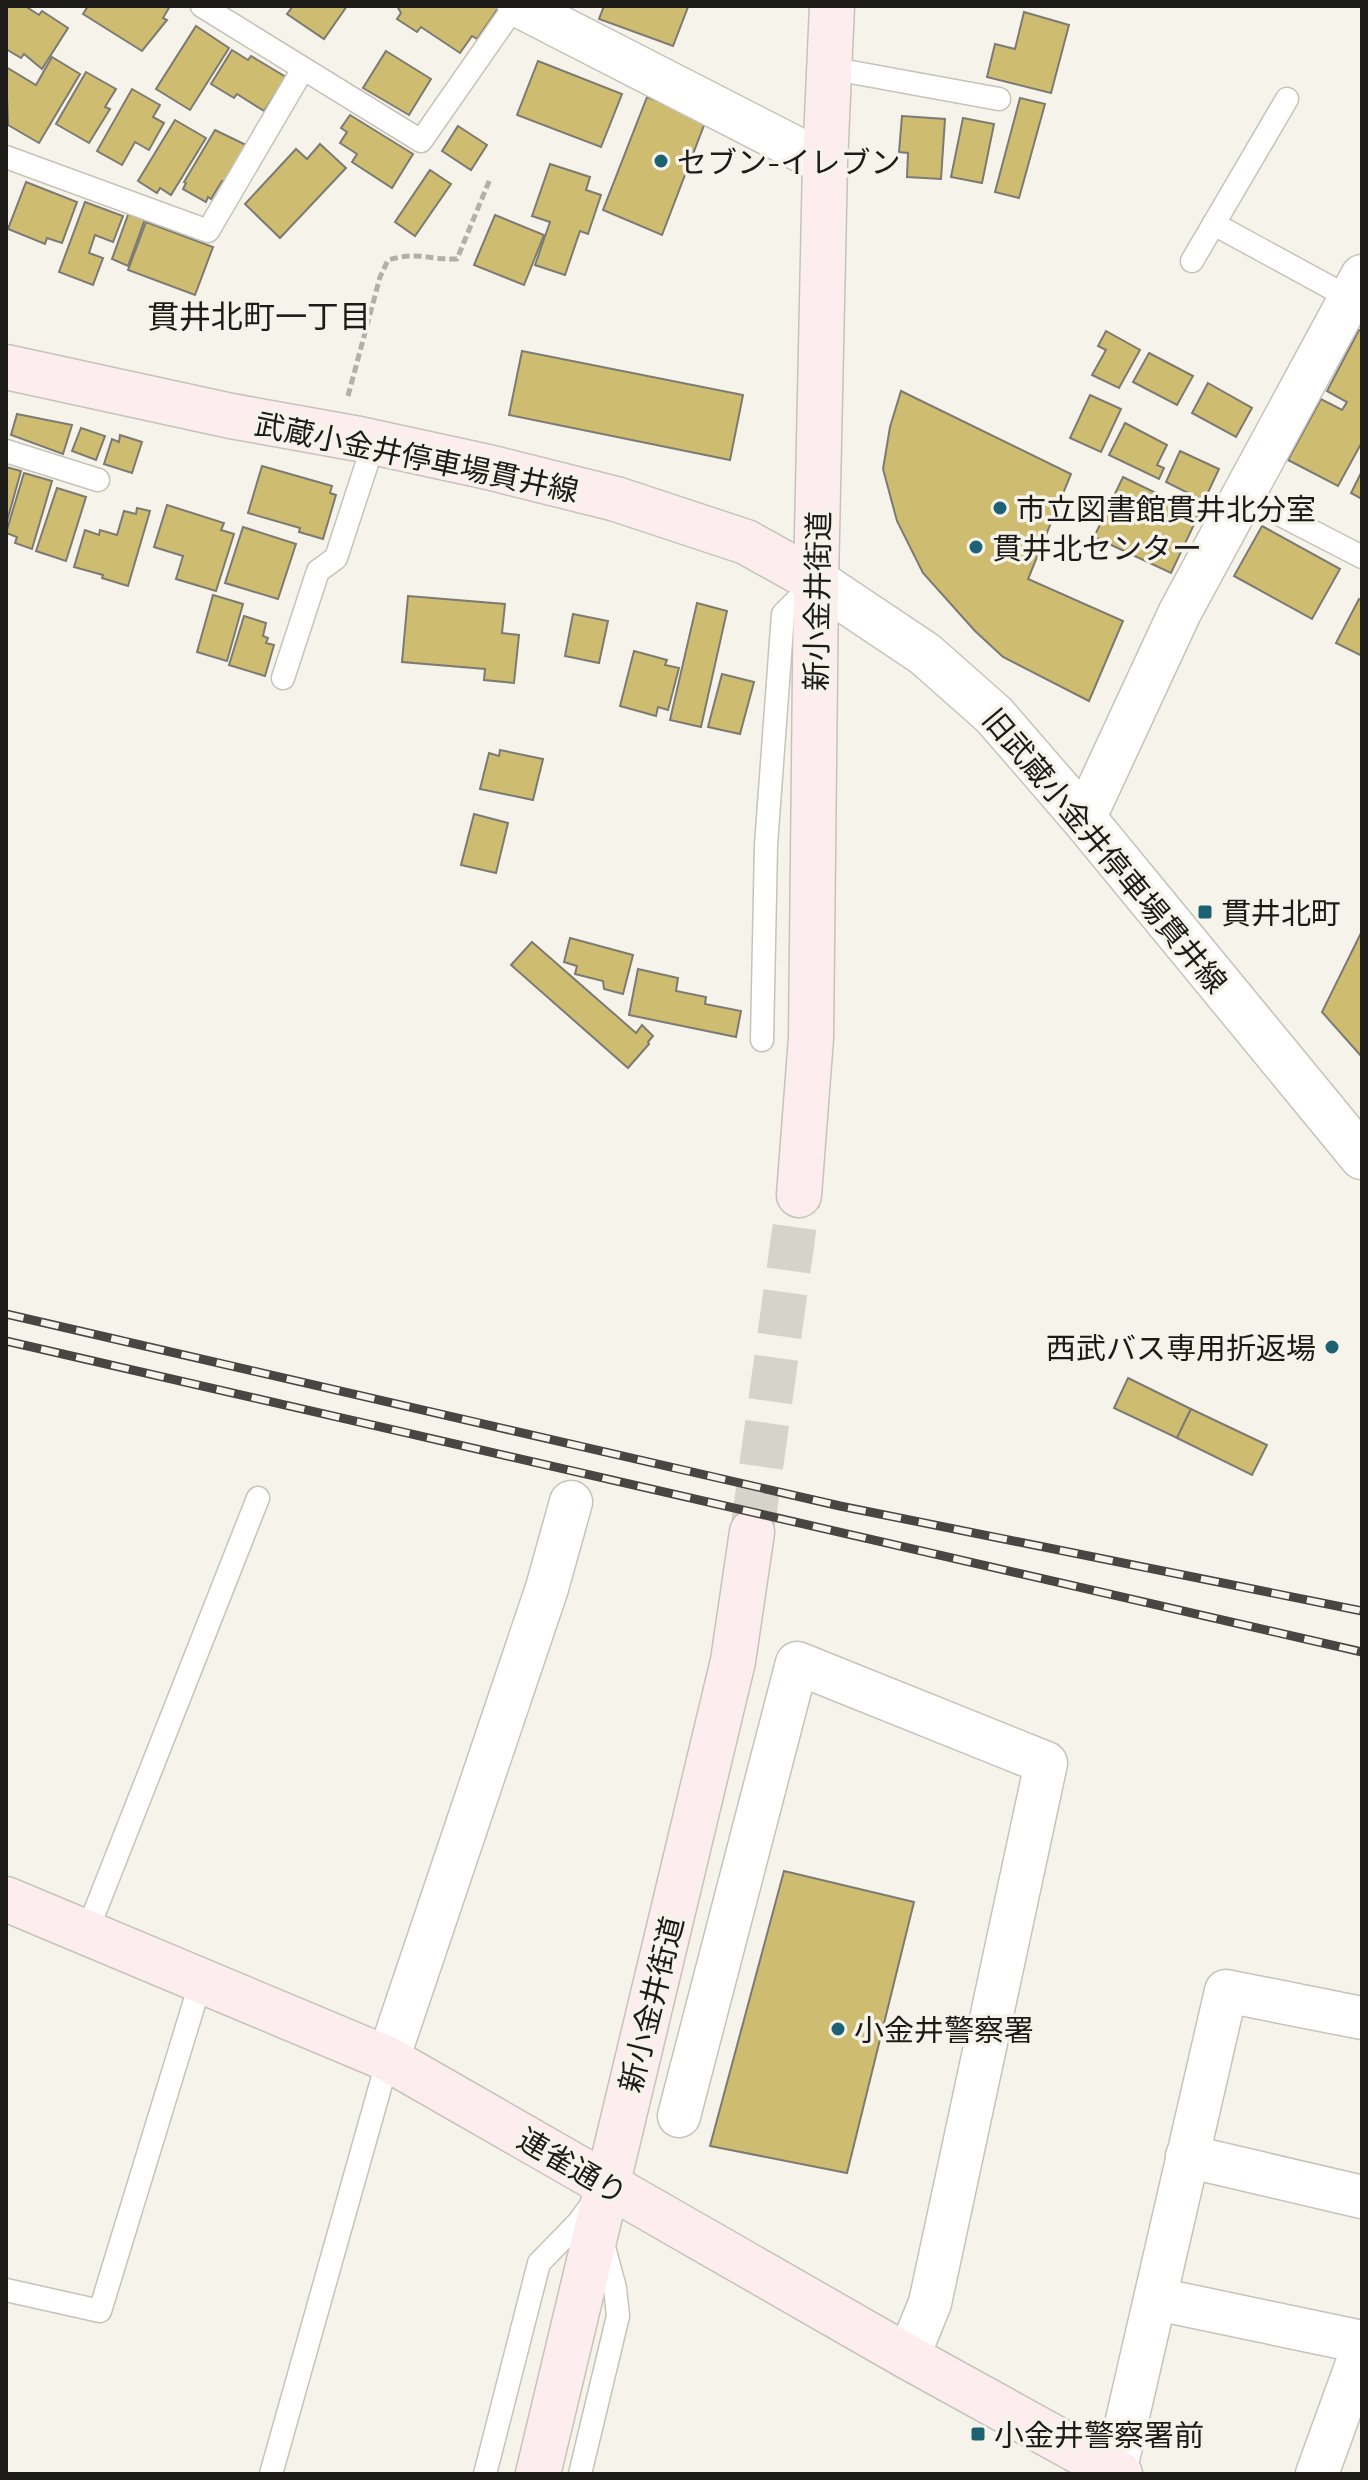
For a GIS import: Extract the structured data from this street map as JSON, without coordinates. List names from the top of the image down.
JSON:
{
  "streets": {
    "main road": ["武蔵小金井停車場貫井線", "新小金井街道", "連雀通り"],
    "street": ["旧武蔵小金井停車場貫井線"]
  },
  "crossings": [
    ["武蔵小金井停車場貫井線", "新小金井街道"],
    ["武蔵小金井停車場貫井線", "旧武蔵小金井停車場貫井線"],
    ["新小金井街道", "旧武蔵小金井停車場貫井線"],
    ["新小金井街道", "連雀通り"]
  ],
  "districts": ["貫井北町一丁目"],
  "places": {
    "other": [
      "セブン-イレブン",
      "市立図書館貫井北分室",
      "貫井北センター",
      "西武バス専用折返場",
      "小金井警察署"
    ],
    "transit": ["貫井北町", "小金井警察署前"]
  }
}
